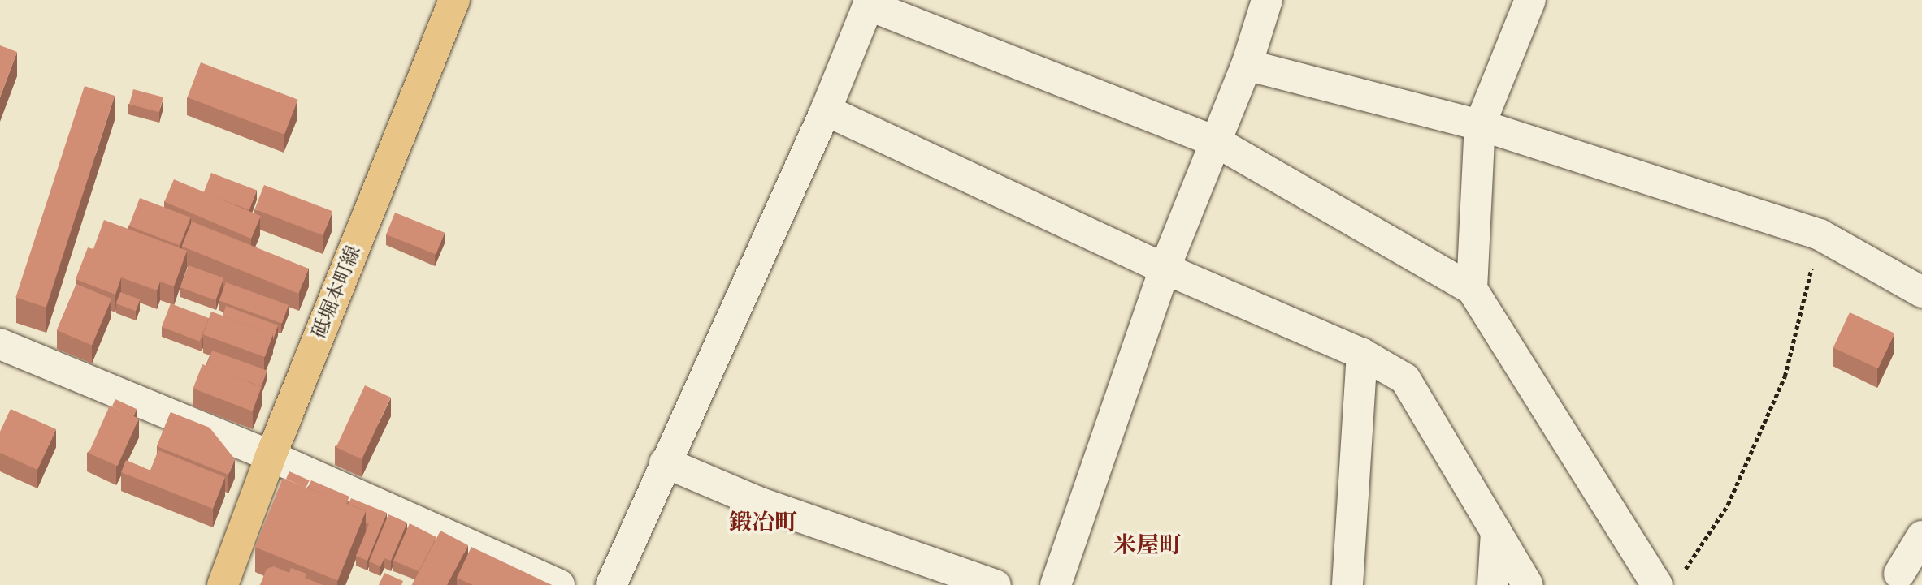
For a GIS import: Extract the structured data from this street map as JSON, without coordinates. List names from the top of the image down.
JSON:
{
  "streets": {
    "main road": ["砥堀本町線"]
  },
  "districts": ["鍛冶町", "米屋町"]
}
